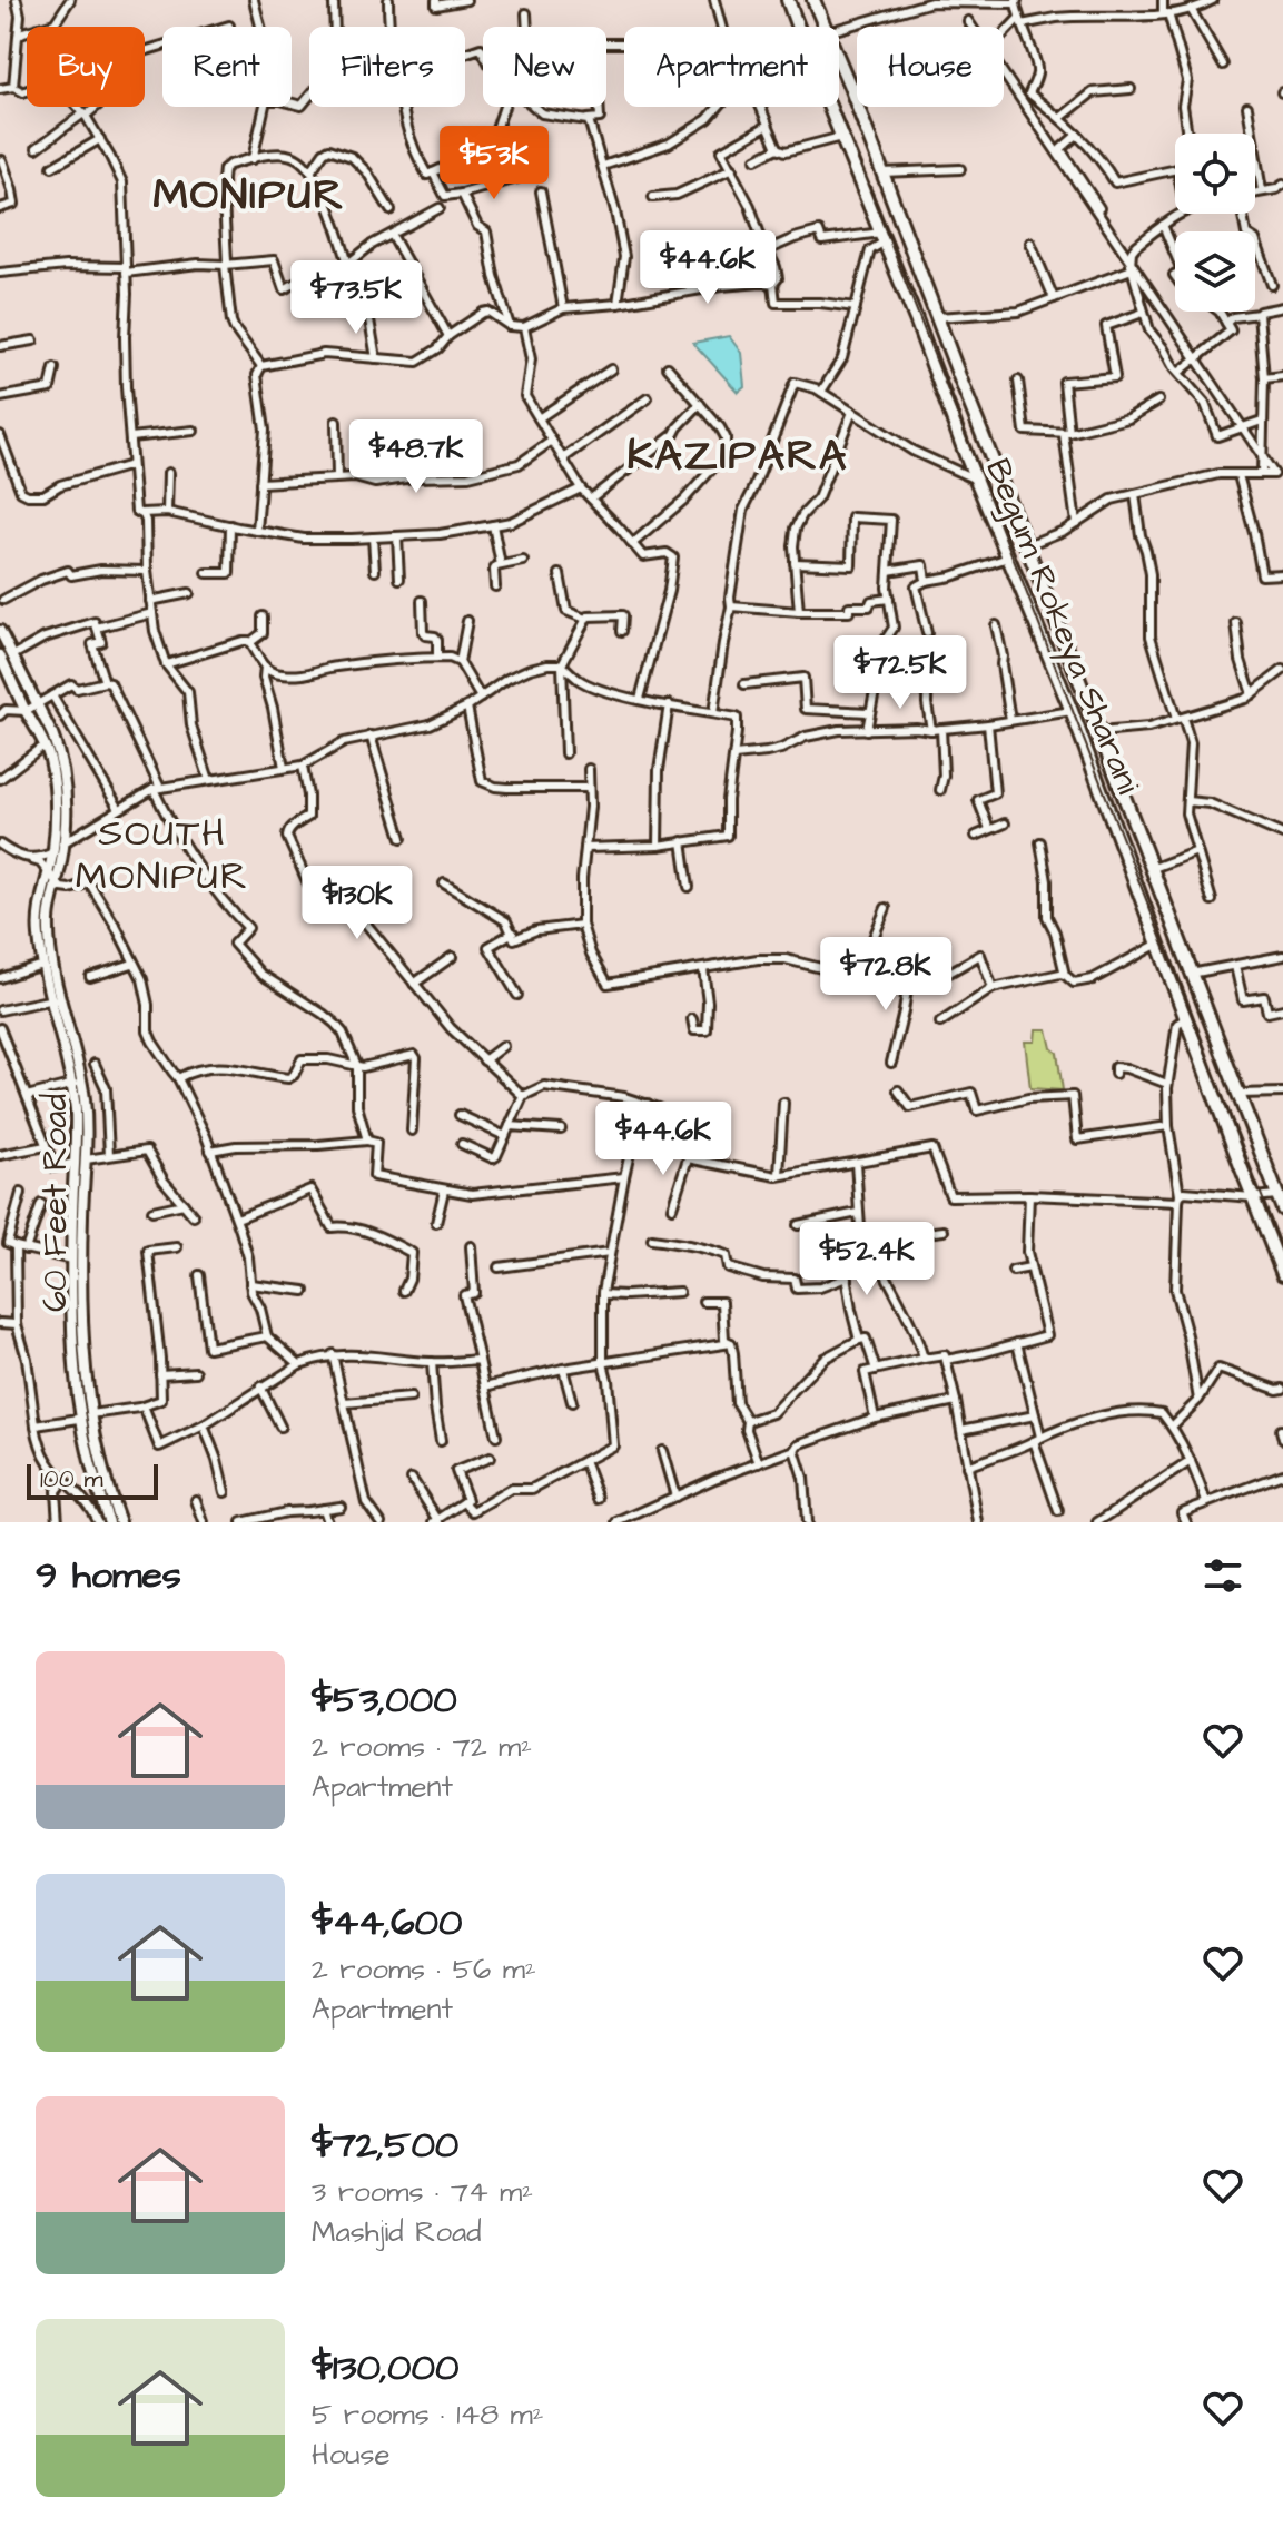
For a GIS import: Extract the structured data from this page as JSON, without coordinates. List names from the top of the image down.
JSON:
{
  "streets": {
    "main road": ["Begum Rokeya Sharani"],
    "street": ["60 Feet Road"]
  },
  "districts": ["MONIPUR", "KAZIPARA", "SOUTH MONIPUR"],
  "scale_bar": "100 m",
  "page": {
    "chip": [
      "Buy",
      "Rent",
      "Filters",
      "New",
      "Apartment",
      "House"
    ],
    "price": [
      "$53K",
      "$44.6K",
      "$73.5K",
      "$48.7K",
      "$72.5K",
      "$130K",
      "$72.8K",
      "$44.6K",
      "$52.4K"
    ],
    "scale": "100 m",
    "heading": "9 homes",
    "list": [
      {
        "name": "$53,000",
        "note": "2 rooms · 72 m² · Apartment"
      },
      {
        "name": "$44,600",
        "note": "2 rooms · 56 m² · Apartment"
      },
      {
        "name": "$72,500",
        "note": "3 rooms · 74 m² · Mashjid Road"
      },
      {
        "name": "$130,000",
        "note": "5 rooms · 148 m² · House"
      }
    ]
  }
}
